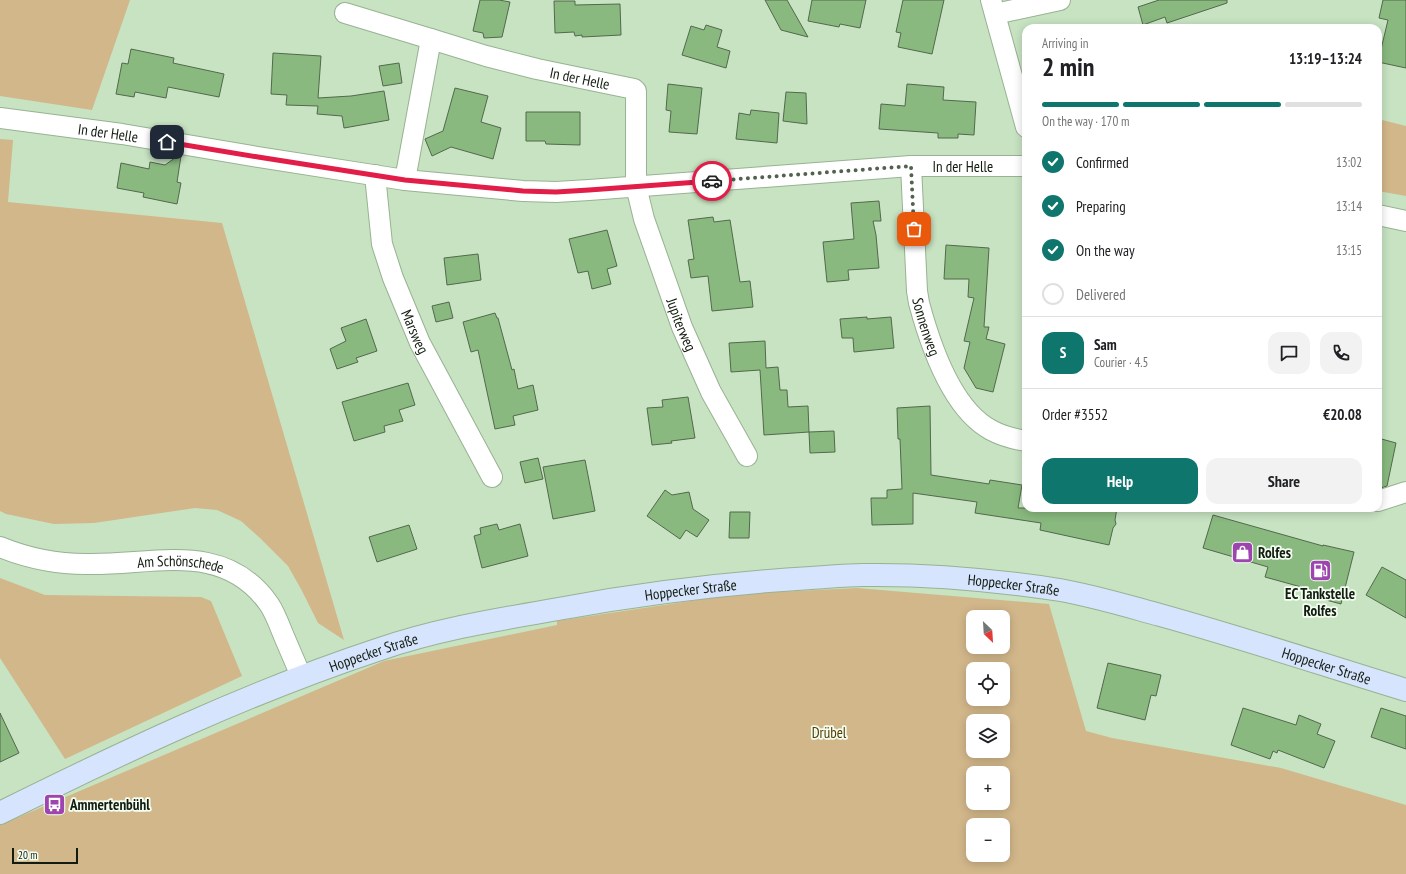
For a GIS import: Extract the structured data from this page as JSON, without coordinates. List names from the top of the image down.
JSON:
{
  "streets": {
    "street": [
      "In der Helle",
      "Jupiterweg",
      "Sonnenweg",
      "Marsweg",
      "Am Schönschede",
      "Hoppecker Straße"
    ]
  },
  "crossings": [
    ["In der Helle", "Jupiterweg"],
    ["In der Helle", "Sonnenweg"],
    ["In der Helle", "Marsweg"],
    ["Am Schönschede", "Hoppecker Straße"]
  ],
  "parks": ["Drübel"],
  "places": {
    "shop": ["Rolfes"],
    "fuel station": ["EC Tankstelle Rolfes"],
    "bus stop": ["Ammertenbühl"]
  },
  "scale_bar": "20 m",
  "north": "bottom right",
  "page": {
    "heading": ["2 min", "Arriving in", "13:19–13:24"],
    "panel": [
      "Sam",
      "Courier · 4.5",
      "Order #3552",
      "€20.08"
    ],
    "bar": "On the way · 170 m",
    "list": [
      ["Confirmed", "13:02"],
      ["Preparing", "13:14"],
      ["On the way", "13:15"],
      "Delivered"
    ],
    "round": "S",
    "buttons": ["Help", "Share"],
    "map_buttons": ["+", "−"],
    "scale": "20 m"
  }
}
